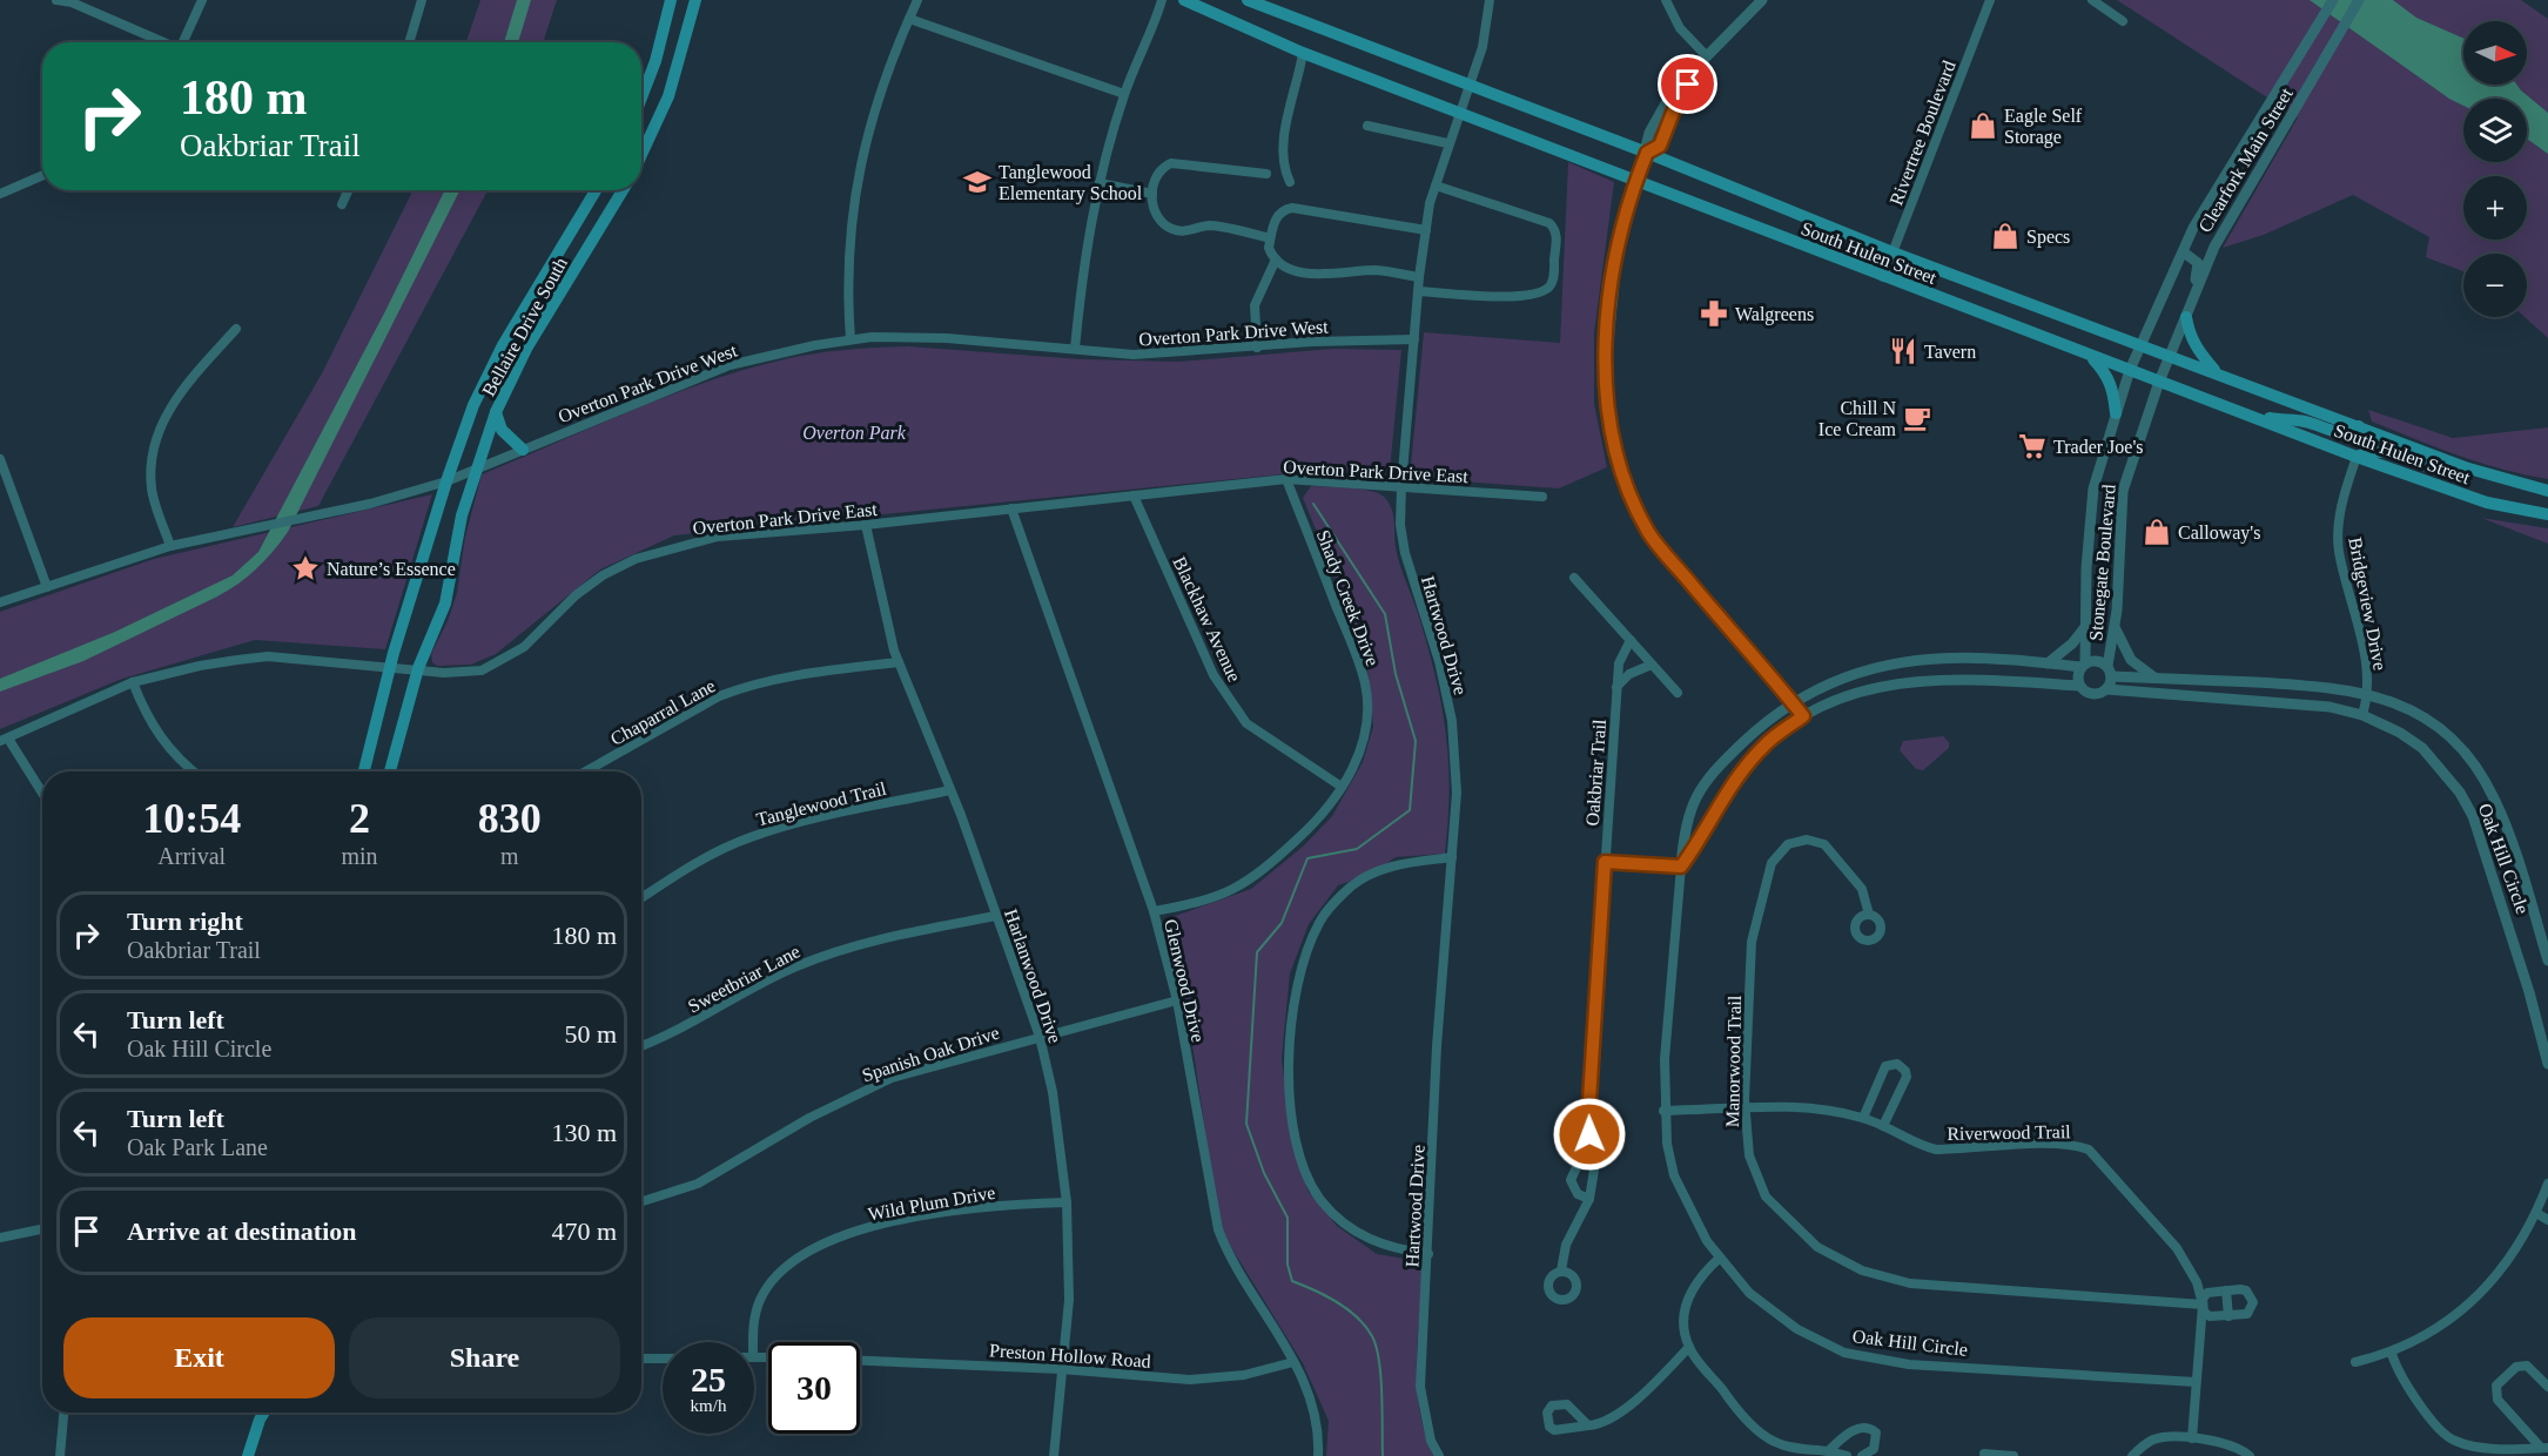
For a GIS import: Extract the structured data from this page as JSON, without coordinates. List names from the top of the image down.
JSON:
{
  "streets": {
    "main road": ["South Hulen Street", "Bellaire Drive South"],
    "street": [
      "Rivertree Boulevard",
      "Clearfork Main Street",
      "Overton Park Drive West",
      "Overton Park Drive East",
      "Stonegate Boulevard",
      "Shady Creek Drive",
      "Bridgeview Drive",
      "Blackhaw Avenue",
      "Hartwood Drive",
      "Chaparral Lane",
      "Oakbriar Trail",
      "Tanglewood Trail",
      "Oak Hill Circle",
      "Harlanwood Drive",
      "Sweetbriar Lane",
      "Glenwood Drive",
      "Spanish Oak Drive",
      "Manorwood Trail",
      "Riverwood Trail",
      "Wild Plum Drive",
      "Preston Hollow Road"
    ]
  },
  "crossings": [
    ["Rivertree Boulevard", "South Hulen Street"],
    ["Clearfork Main Street", "South Hulen Street"],
    ["Clearfork Main Street", "Stonegate Boulevard"],
    ["South Hulen Street", "Stonegate Boulevard"],
    ["South Hulen Street", "Bridgeview Drive"],
    ["South Hulen Street", "Hartwood Drive"],
    ["Bellaire Drive South", "Overton Park Drive West"],
    ["Bellaire Drive South", "Overton Park Drive East"],
    ["Overton Park Drive West", "Hartwood Drive"],
    ["Overton Park Drive East", "Shady Creek Drive"],
    ["Overton Park Drive East", "Blackhaw Avenue"],
    ["Overton Park Drive East", "Hartwood Drive"],
    ["Overton Park Drive East", "Harlanwood Drive"],
    ["Overton Park Drive East", "Glenwood Drive"],
    ["Stonegate Boulevard", "Oak Hill Circle"],
    ["Shady Creek Drive", "Blackhaw Avenue"],
    ["Shady Creek Drive", "Glenwood Drive"],
    ["Bridgeview Drive", "Oak Hill Circle"],
    ["Chaparral Lane", "Harlanwood Drive"],
    ["Tanglewood Trail", "Harlanwood Drive"],
    ["Oak Hill Circle", "Riverwood Trail"],
    ["Harlanwood Drive", "Sweetbriar Lane"],
    ["Harlanwood Drive", "Spanish Oak Drive"],
    ["Harlanwood Drive", "Wild Plum Drive"],
    ["Harlanwood Drive", "Preston Hollow Road"],
    ["Glenwood Drive", "Spanish Oak Drive"],
    ["Glenwood Drive", "Preston Hollow Road"],
    ["Manorwood Trail", "Riverwood Trail"]
  ],
  "parks": ["Overton Park"],
  "places": {
    "shop": ["Eagle Self Storage", "Specs", "Calloway's"],
    "school or university": ["Tanglewood Elementary School"],
    "pharmacy": ["Walgreens"],
    "restaurant": ["Tavern"],
    "cafe": ["Chill N Ice Cream"],
    "supermarket": ["Trader Joe's"],
    "place": ["Nature’s Essence"]
  },
  "north": "right",
  "page": {
    "map_buttons": ["+", "−"],
    "turn": ["180 m", "Oakbriar Trail"],
    "eta": [
      "10:54",
      "Arrival",
      "2",
      "min",
      "830",
      "m"
    ],
    "list": [
      {
        "name": "Turn right",
        "note": "Oakbriar Trail",
        "value": "180 m"
      },
      {
        "name": "Turn left",
        "note": "Oak Hill Circle",
        "value": "50 m"
      },
      {
        "name": "Turn left",
        "note": "Oak Park Lane",
        "value": "130 m"
      },
      {
        "name": "Arrive at destination",
        "value": "470 m"
      }
    ],
    "buttons": ["Exit", "Share"],
    "speed": "25 km/h",
    "limit": "30"
  }
}
